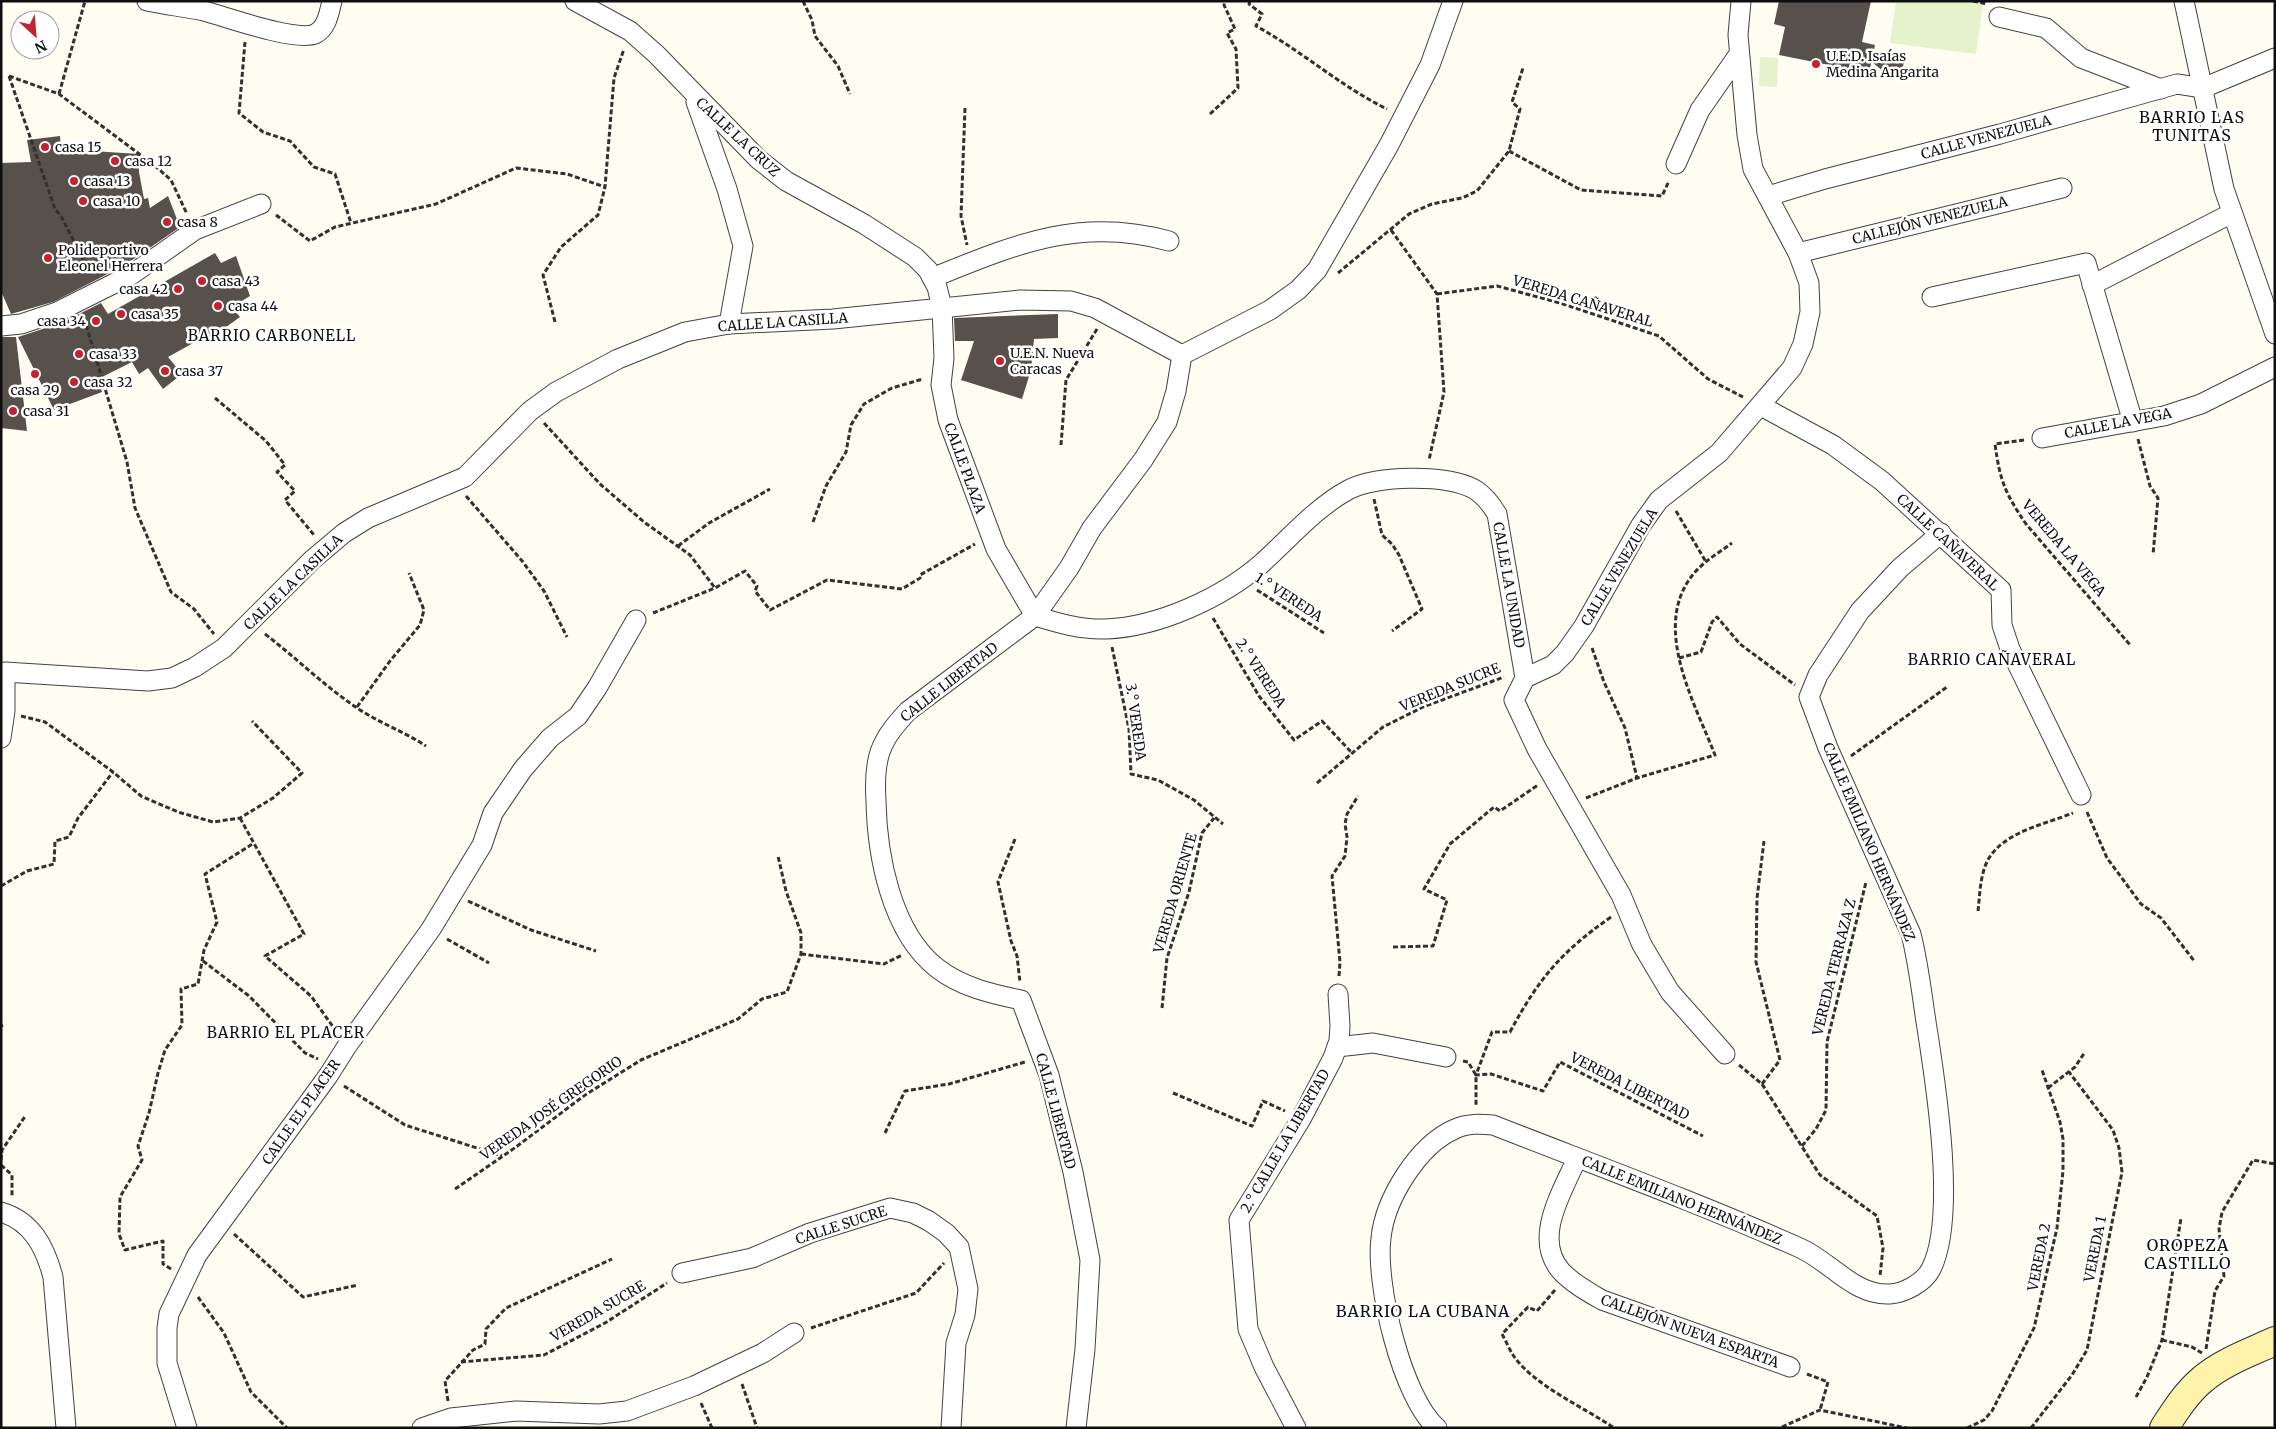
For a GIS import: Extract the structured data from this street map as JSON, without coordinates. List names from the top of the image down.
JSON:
{
  "streets": {
    "street": [
      "CALLE LA CRUZ",
      "CALLE VENEZUELA",
      "CALLEJÓN VENEZUELA",
      "CALLE LA CASILLA",
      "CALLE LA VEGA",
      "CALLE PLAZA",
      "CALLE CAÑAVERAL",
      "CALLE LA UNIDAD",
      "CALLE LIBERTAD",
      "CALLE EMILIANO HERNÁNDEZ",
      "CALLE EL PLACER",
      "2.° CALLE LA LIBERTAD",
      "CALLE SUCRE",
      "CALLEJÓN NUEVA ESPARTA"
    ],
    "path": [
      "VEREDA CAÑAVERAL",
      "VEREDA LA VEGA",
      "1.° VEREDA",
      "2.° VEREDA",
      "VEREDA SUCRE",
      "3.° VEREDA",
      "VEREDA ORIENTE",
      "VEREDA TERRAZA Z",
      "VEREDA LIBERTAD",
      "VEREDA JOSÉ GREGORIO",
      "VEREDA 1",
      "VEREDA 2"
    ]
  },
  "crossings": [
    ["CALLE LA CRUZ", "CALLE LA CASILLA"],
    ["CALLE LA CRUZ", "CALLE PLAZA"],
    ["CALLE VENEZUELA", "CALLEJÓN VENEZUELA"],
    ["CALLE VENEZUELA", "VEREDA CAÑAVERAL"],
    ["CALLE VENEZUELA", "CALLE CAÑAVERAL"],
    ["CALLE VENEZUELA", "CALLE LA UNIDAD"],
    ["CALLE VENEZUELA", "VEREDA SUCRE"],
    ["VEREDA CAÑAVERAL", "CALLE CAÑAVERAL"],
    ["CALLE LA CASILLA", "CALLE PLAZA"],
    ["CALLE LA CASILLA", "CALLE LIBERTAD"],
    ["CALLE LA VEGA", "VEREDA LA VEGA"],
    ["CALLE PLAZA", "CALLE LA UNIDAD"],
    ["CALLE PLAZA", "CALLE LIBERTAD"],
    ["CALLE LA UNIDAD", "1.° VEREDA"],
    ["CALLE LA UNIDAD", "2.° VEREDA"],
    ["CALLE LA UNIDAD", "CALLE LIBERTAD"],
    ["CALLE LA UNIDAD", "VEREDA SUCRE"],
    ["CALLE LA UNIDAD", "3.° VEREDA"],
    ["2.° VEREDA", "VEREDA SUCRE"],
    ["VEREDA SUCRE", "CALLE SUCRE"],
    ["3.° VEREDA", "VEREDA ORIENTE"],
    ["CALLE EMILIANO HERNÁNDEZ", "VEREDA TERRAZA Z"],
    ["CALLE EMILIANO HERNÁNDEZ", "CALLEJÓN NUEVA ESPARTA"]
  ],
  "districts": [
    "BARRIO LAS TUNITAS",
    "BARRIO CARBONELL",
    "BARRIO CAÑAVERAL",
    "BARRIO EL PLACER",
    "OROPEZA CASTILLO",
    "BARRIO LA CUBANA"
  ],
  "places": [
    "U.E.D. Isaías Medina Angarita",
    "casa 15",
    "casa 12",
    "casa 13",
    "casa 10",
    "casa 8",
    "Polideportivo Eleonel Herrera",
    "casa 43",
    "casa 42",
    "casa 44",
    "casa 35",
    "casa 34",
    "casa 33",
    "U.E.N. Nueva Caracas",
    "casa 37",
    "casa 29",
    "casa 32",
    "casa 31"
  ],
  "north": "bottom right"
}
